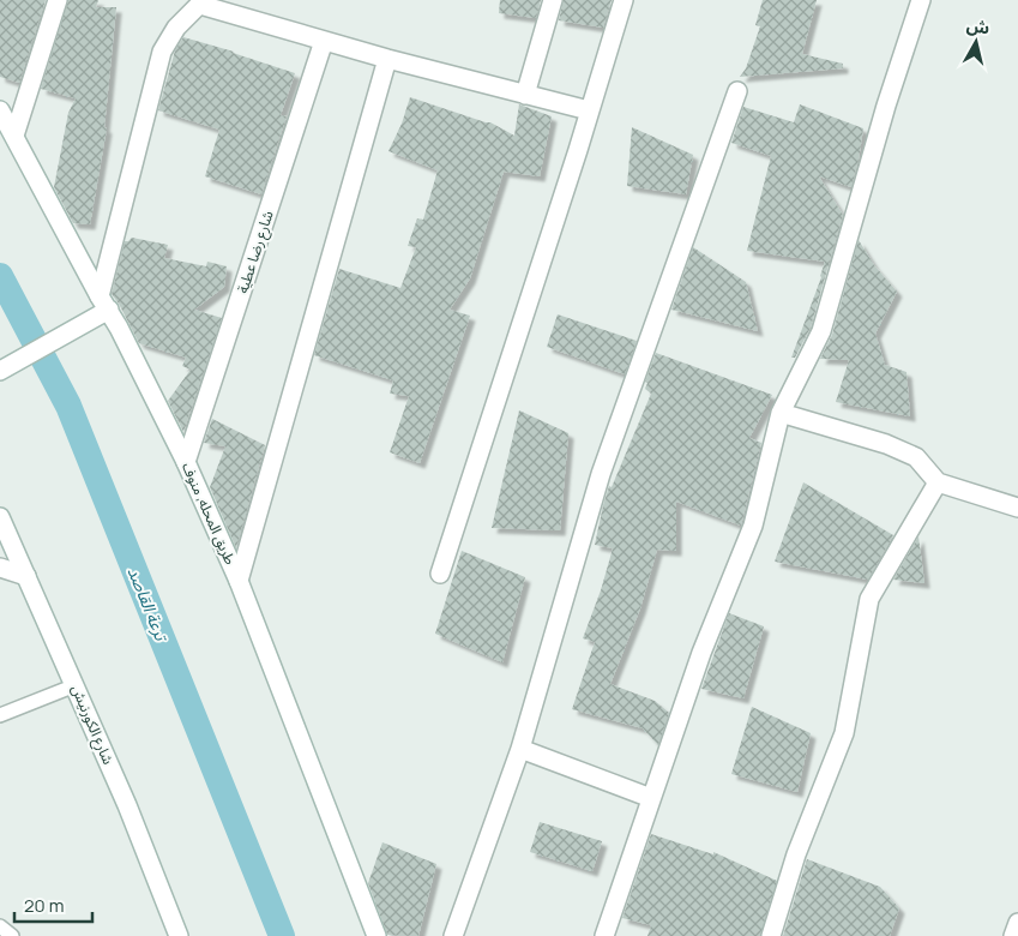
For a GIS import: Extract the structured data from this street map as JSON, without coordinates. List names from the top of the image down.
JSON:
{
  "streets": {
    "street": ["شارع رضا عطية", "طريق المحله, منوف", "شارع الكورنيش"]
  },
  "crossings": [
    ["شارع رضا عطية", "طريق المحله, منوف"]
  ],
  "water": ["ترعة القاصد"],
  "scale_bar": "20 m",
  "north": "top"
}
